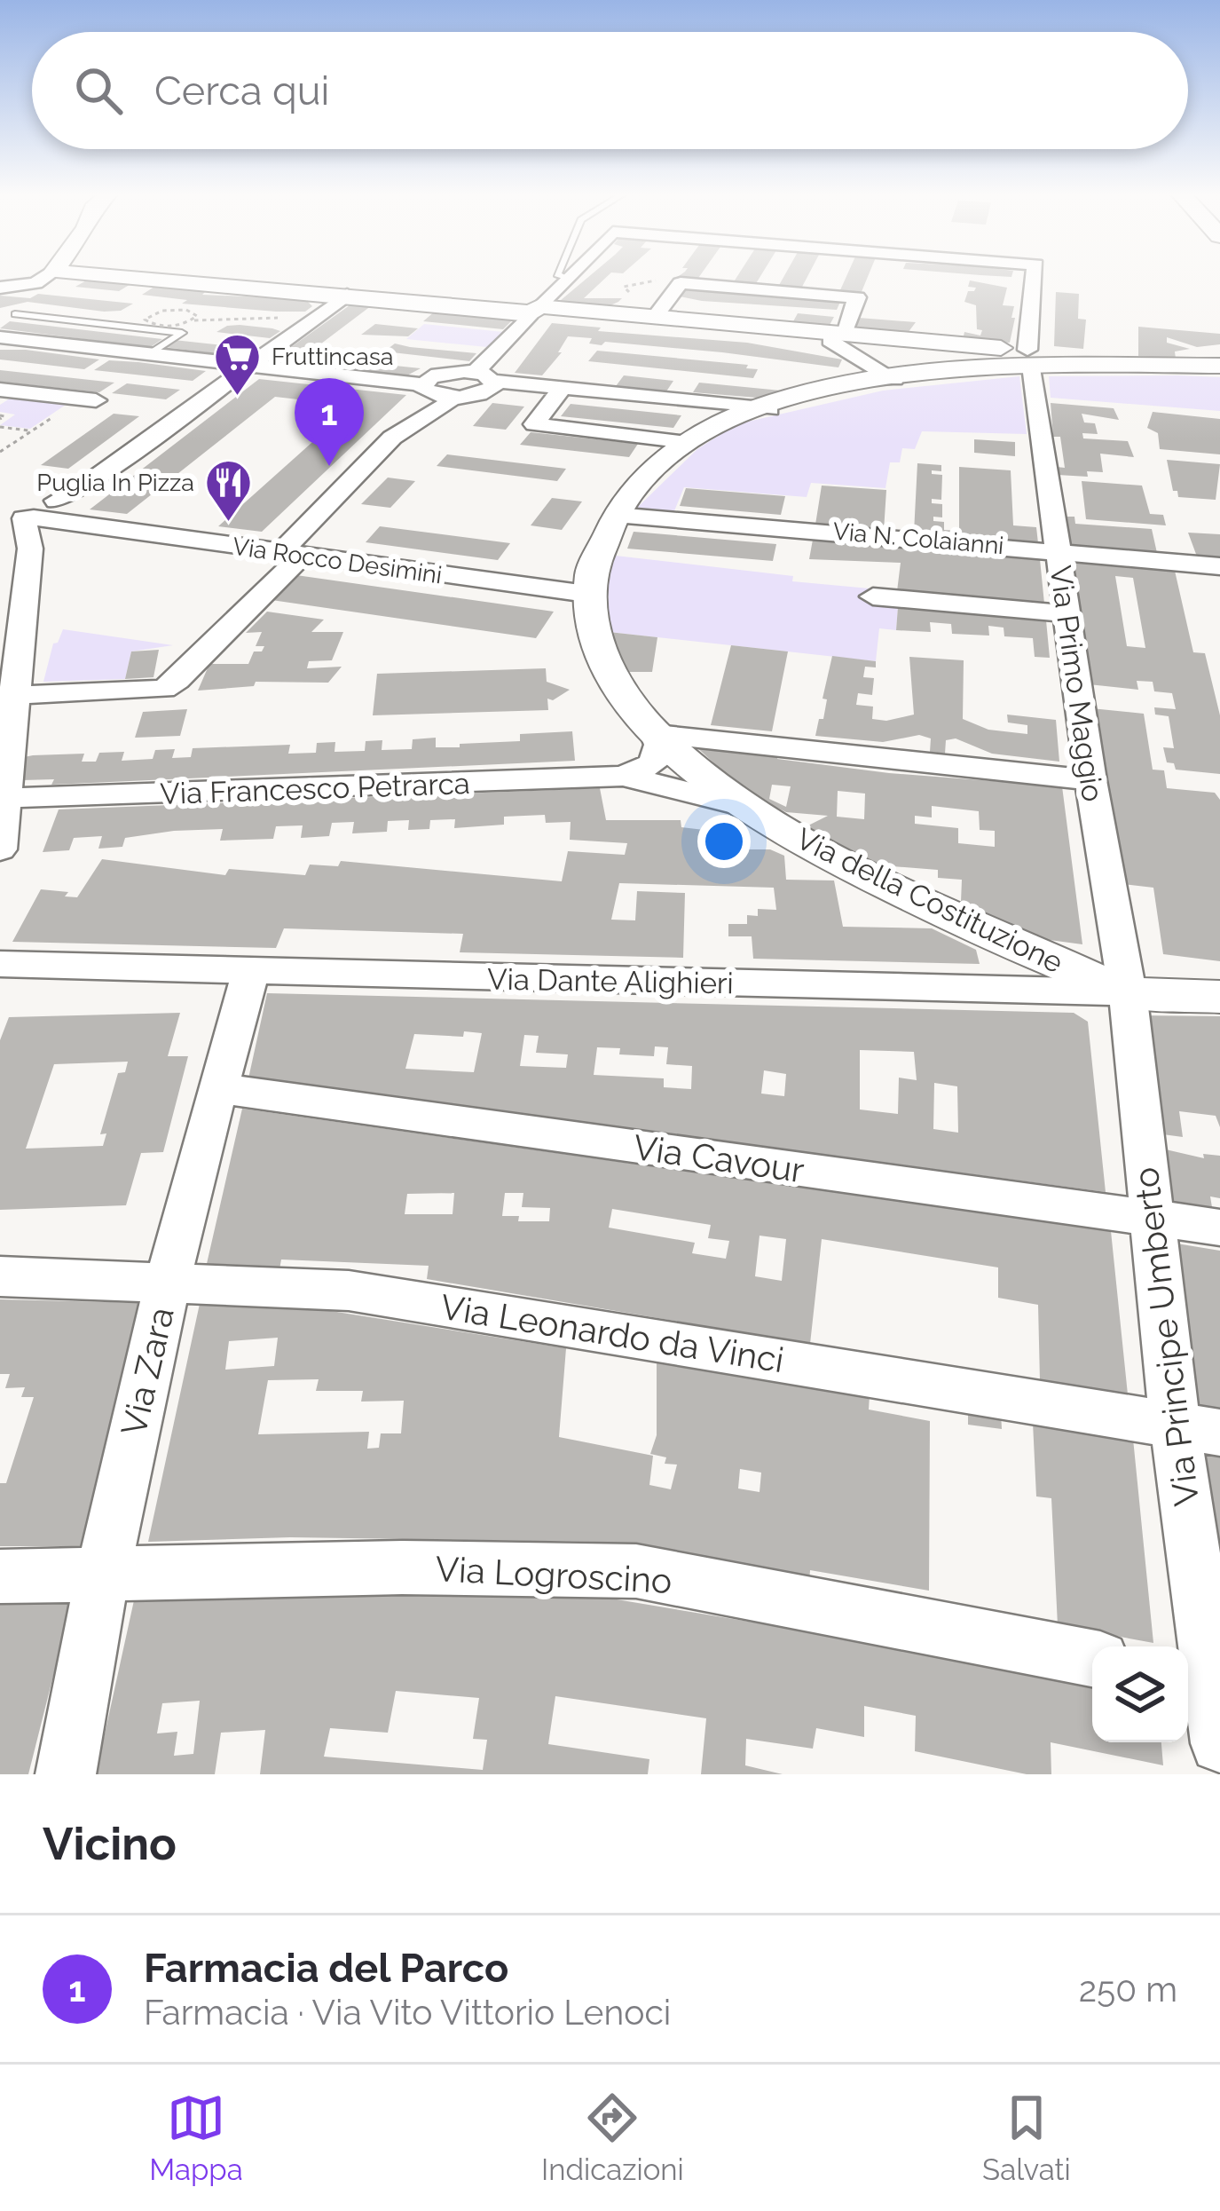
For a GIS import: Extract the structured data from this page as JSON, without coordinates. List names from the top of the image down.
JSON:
{
  "streets": {
    "street": [
      "Via N. Colaianni",
      "Via Rocco Desimini",
      "Via Primo Maggio",
      "Via Francesco Petrarca",
      "Via della Costituzione",
      "Via Dante Alighieri",
      "Via Cavour",
      "Via Leonardo da Vinci",
      "Via Principe Umberto",
      "Via Zara",
      "Via Logroscino"
    ]
  },
  "crossings": [
    ["Via N. Colaianni", "Via Primo Maggio"],
    ["Via N. Colaianni", "Via della Costituzione"],
    ["Via Rocco Desimini", "Via della Costituzione"],
    ["Via Primo Maggio", "Via della Costituzione"],
    ["Via Primo Maggio", "Via Dante Alighieri"],
    ["Via Primo Maggio", "Via Principe Umberto"],
    ["Via Francesco Petrarca", "Via della Costituzione"],
    ["Via della Costituzione", "Via Dante Alighieri"],
    ["Via della Costituzione", "Via Principe Umberto"],
    ["Via Dante Alighieri", "Via Principe Umberto"],
    ["Via Dante Alighieri", "Via Zara"],
    ["Via Cavour", "Via Principe Umberto"],
    ["Via Cavour", "Via Zara"],
    ["Via Leonardo da Vinci", "Via Principe Umberto"],
    ["Via Leonardo da Vinci", "Via Zara"],
    ["Via Zara", "Via Logroscino"]
  ],
  "places": {
    "supermarket": ["Fruttincasa"],
    "restaurant": ["Puglia In Pizza"]
  },
  "page": {
    "search": "Cerca qui",
    "pins": "1",
    "heading": "Vicino",
    "list": [
      {
        "mark": "1",
        "name": "Farmacia del Parco",
        "note": "Farmacia · Via Vito Vittorio Lenoci",
        "value": "250 m"
      }
    ],
    "nav": ["Mappa", "Indicazioni", "Salvati"]
  }
}
